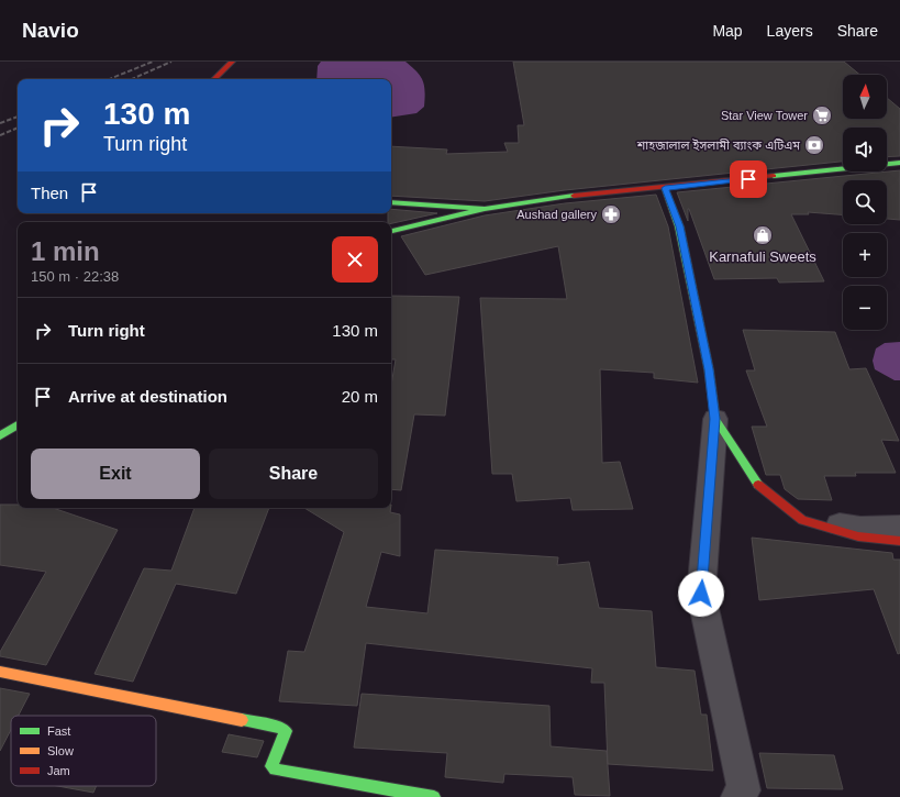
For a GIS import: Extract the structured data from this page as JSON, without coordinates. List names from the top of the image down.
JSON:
{
  "places": {
    "supermarket": ["Star View Tower"],
    "bank": ["শাহজালাল ইসলামী ব্যাংক এটিএম"],
    "pharmacy": ["Aushad gallery"],
    "shop": ["Karnafuli Sweets"]
  },
  "legend": ["Fast", "Slow", "Jam"],
  "north": "top",
  "page": {
    "header": "Navio",
    "nav": ["Map", "Layers", "Share"],
    "map_buttons": ["+", "−"],
    "turn": ["130 m", "Turn right"],
    "then": "Then",
    "heading": ["1 min", "150 m · 22:38"],
    "list": [
      {
        "name": "Turn right",
        "value": "130 m"
      },
      {
        "name": "Arrive at destination",
        "value": "20 m"
      }
    ],
    "buttons": ["Exit", "Share"]
  }
}
